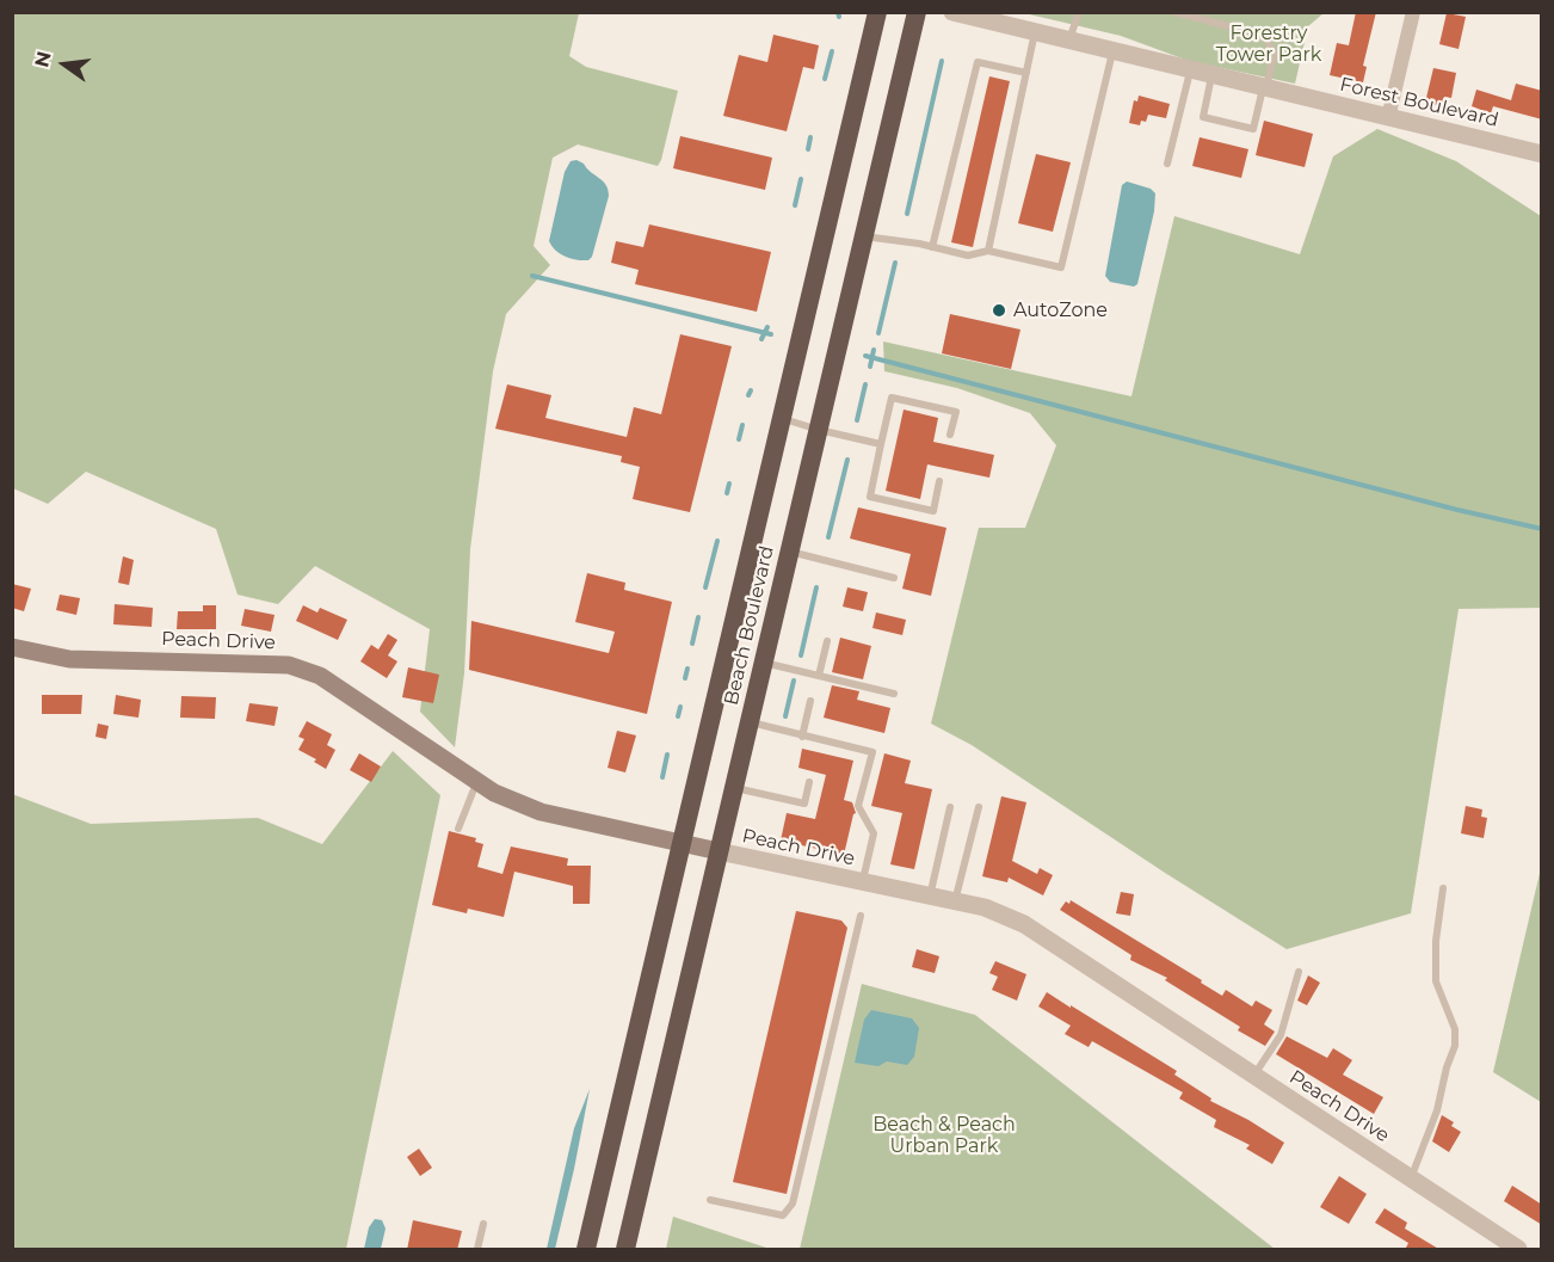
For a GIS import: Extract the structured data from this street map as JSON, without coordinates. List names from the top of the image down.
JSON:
{
  "streets": {
    "highway": ["Beach Boulevard"],
    "main road": ["Peach Drive"],
    "street": ["Forest Boulevard"]
  },
  "crossings": [
    ["Beach Boulevard", "Peach Drive"]
  ],
  "parks": ["Forestry Tower Park", "Beach & Peach Urban Park"],
  "places": ["AutoZone"],
  "north": "left"
}
